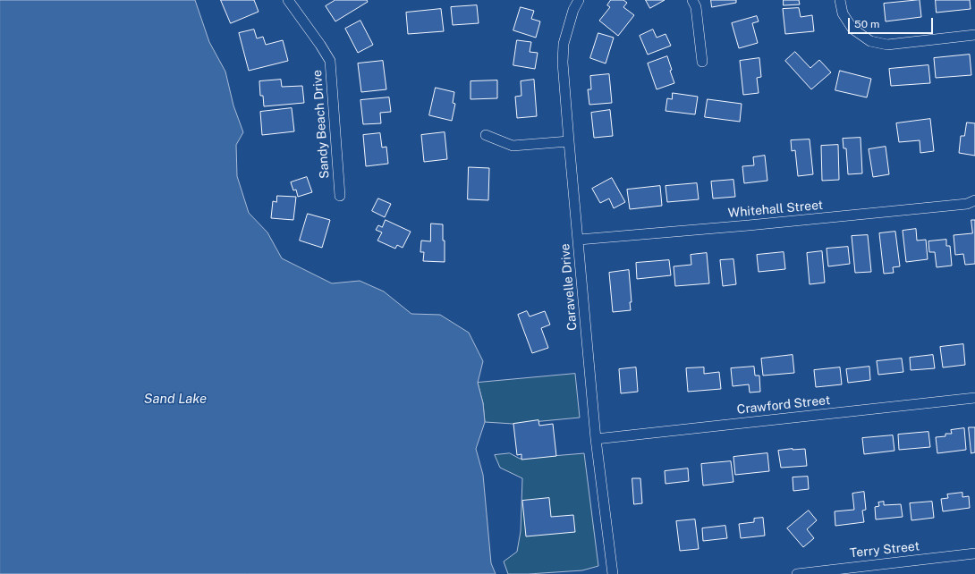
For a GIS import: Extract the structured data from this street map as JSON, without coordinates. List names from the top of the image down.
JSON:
{
  "streets": {
    "street": [
      "Sandy Beach Drive",
      "Whitehall Street",
      "Caravelle Drive",
      "Crawford Street",
      "Terry Street"
    ]
  },
  "crossings": [
    ["Whitehall Street", "Caravelle Drive"],
    ["Caravelle Drive", "Crawford Street"]
  ],
  "water": ["Sand Lake"],
  "scale_bar": "50 m"
}
